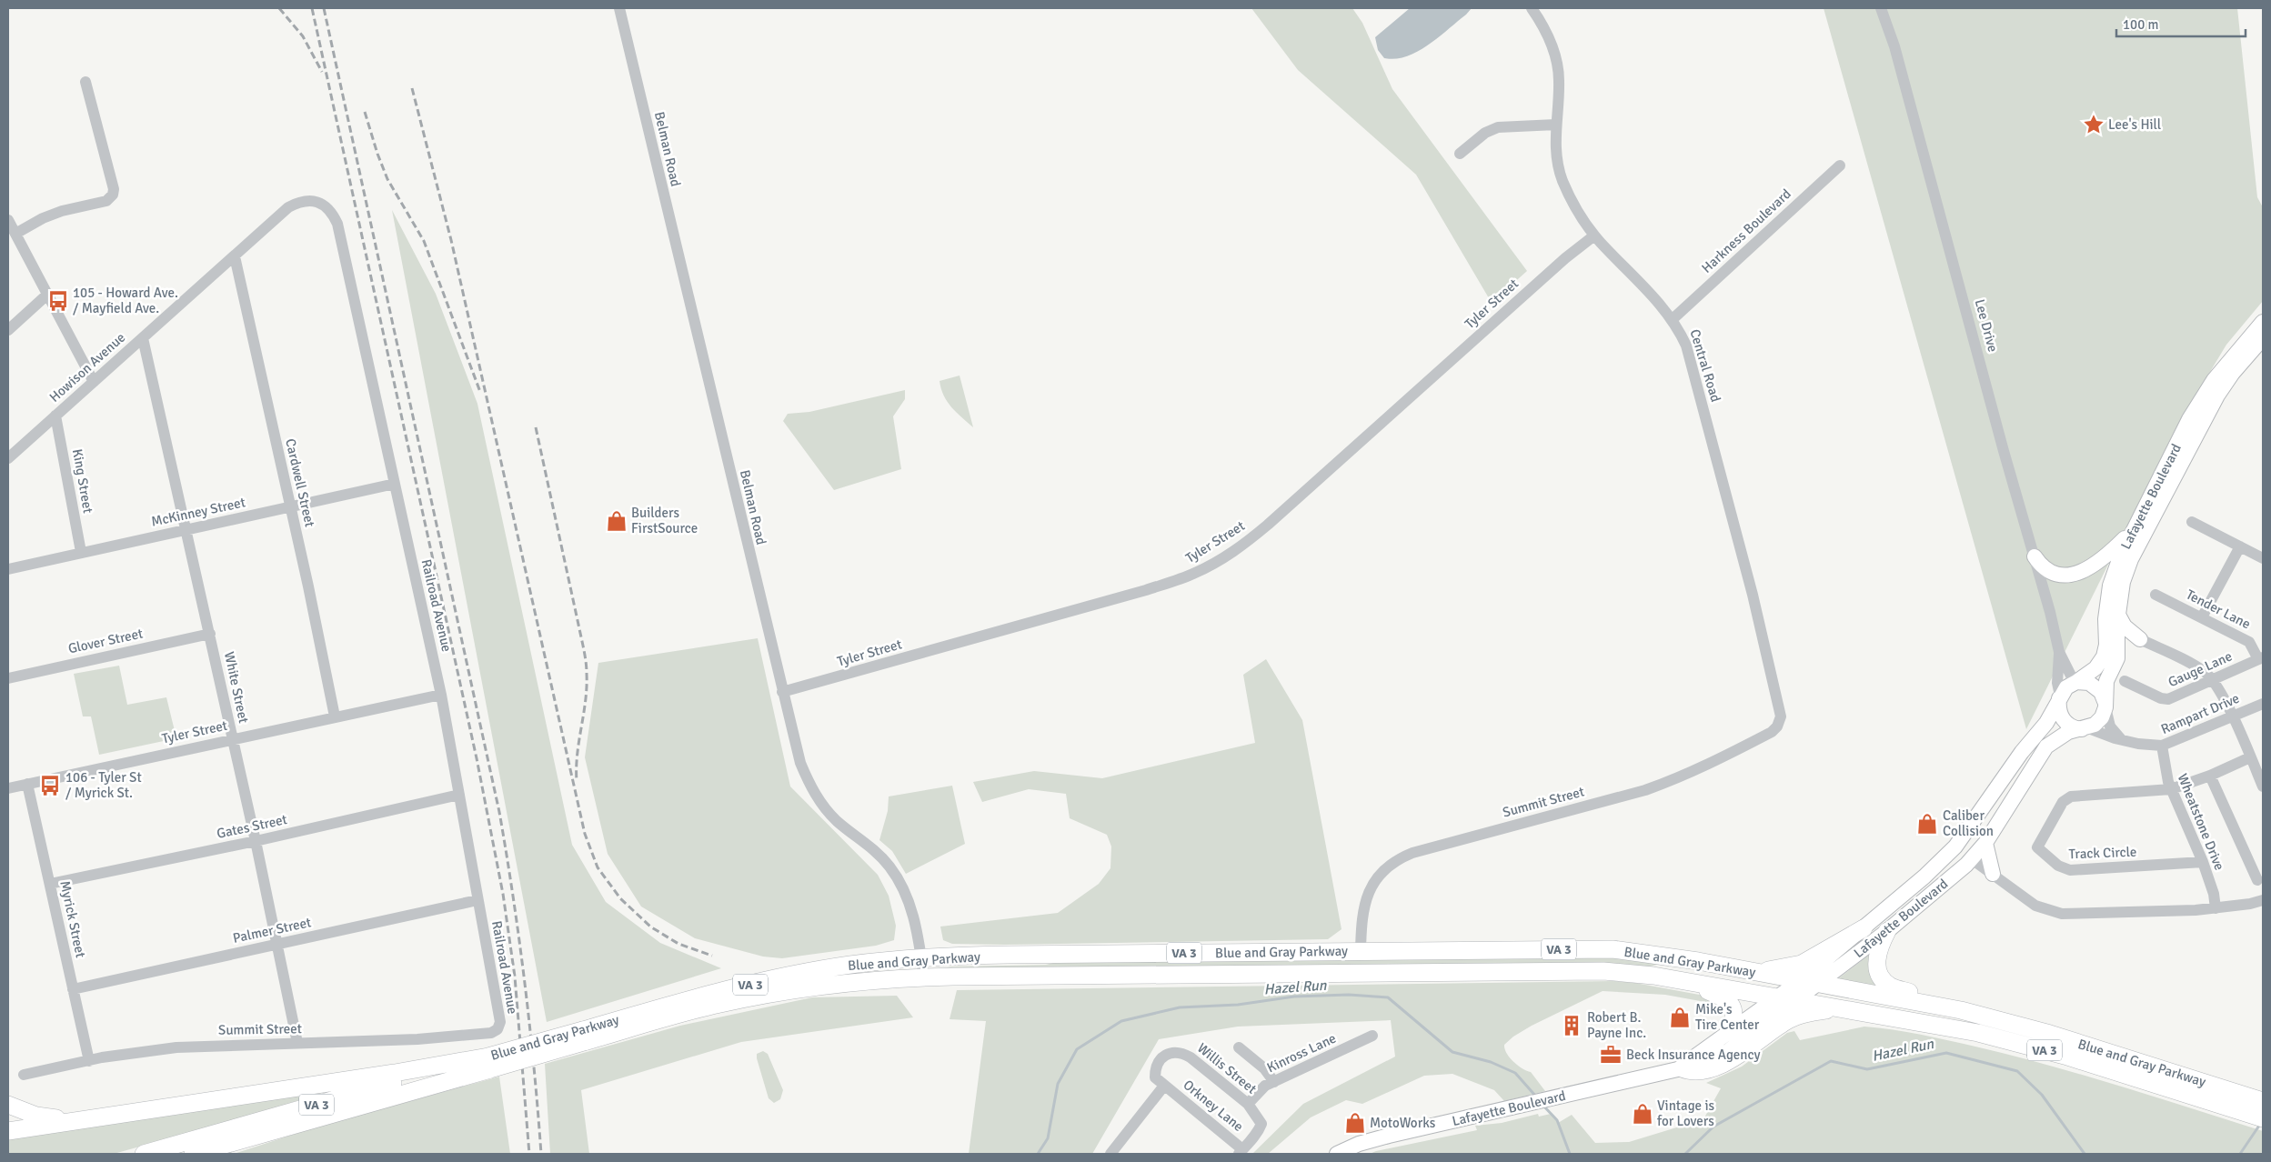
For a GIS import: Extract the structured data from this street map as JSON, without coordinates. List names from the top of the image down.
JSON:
{
  "streets": {
    "highway": ["VA 3", "Blue and Gray Parkway"],
    "main road": ["Lafayette Boulevard"],
    "street": [
      "Belman Road",
      "Harkness Boulevard",
      "Tyler Street",
      "Lee Drive",
      "Central Road",
      "Howison Avenue",
      "King Street",
      "Cardwell Street",
      "McKinney Street",
      "Railroad Avenue",
      "Tender Lane",
      "Glover Street",
      "Gauge Lane",
      "White Street",
      "Rampart Drive",
      "Summit Street",
      "Wheatstone Drive",
      "Gates Street",
      "Track Circle",
      "Myrick Street",
      "Palmer Street",
      "Kinross Lane",
      "Willis Street",
      "Orkney Lane"
    ]
  },
  "crossings": [
    ["Belman Road", "Tyler Street"],
    ["Belman Road", "Blue and Gray Parkway"],
    ["Harkness Boulevard", "Central Road"],
    ["Tyler Street", "Central Road"],
    ["Tyler Street", "Cardwell Street"],
    ["Tyler Street", "Railroad Avenue"],
    ["Tyler Street", "White Street"],
    ["Tyler Street", "Myrick Street"],
    ["Central Road", "Summit Street"],
    ["Howison Avenue", "King Street"],
    ["Howison Avenue", "Cardwell Street"],
    ["Howison Avenue", "Railroad Avenue"],
    ["Howison Avenue", "White Street"],
    ["King Street", "McKinney Street"],
    ["Cardwell Street", "McKinney Street"],
    ["Lafayette Boulevard", "Gauge Lane"],
    ["Lafayette Boulevard", "Rampart Drive"],
    ["Lafayette Boulevard", "Wheatstone Drive"],
    ["Lafayette Boulevard", "Blue and Gray Parkway"],
    ["McKinney Street", "Railroad Avenue"],
    ["McKinney Street", "White Street"],
    ["Railroad Avenue", "Summit Street"],
    ["Railroad Avenue", "Gates Street"],
    ["Railroad Avenue", "Palmer Street"],
    ["Tender Lane", "Gauge Lane"],
    ["Glover Street", "White Street"],
    ["Gauge Lane", "Rampart Drive"],
    ["Gauge Lane", "Wheatstone Drive"],
    ["White Street", "Summit Street"],
    ["White Street", "Gates Street"],
    ["White Street", "Palmer Street"],
    ["Rampart Drive", "Wheatstone Drive"],
    ["Summit Street", "Myrick Street"],
    ["Summit Street", "Blue and Gray Parkway"],
    ["Wheatstone Drive", "Track Circle"],
    ["Gates Street", "Myrick Street"],
    ["Myrick Street", "Palmer Street"],
    ["Kinross Lane", "Willis Street"],
    ["Willis Street", "Orkney Lane"]
  ],
  "water": ["Hazel Run"],
  "places": {
    "place": ["Lee's Hill"],
    "bus stop": ["105 - Howard Ave. / Mayfield Ave.", "106 - Tyler St / Myrick St."],
    "shop": [
      "Builders FirstSource",
      "Caliber Collision",
      "Mike's Tire Center",
      "Vintage is for Lovers",
      "MotoWorks"
    ],
    "building": ["Robert B. Payne Inc."],
    "office": ["Beck Insurance Agency"]
  },
  "scale_bar": "100 m"
}
